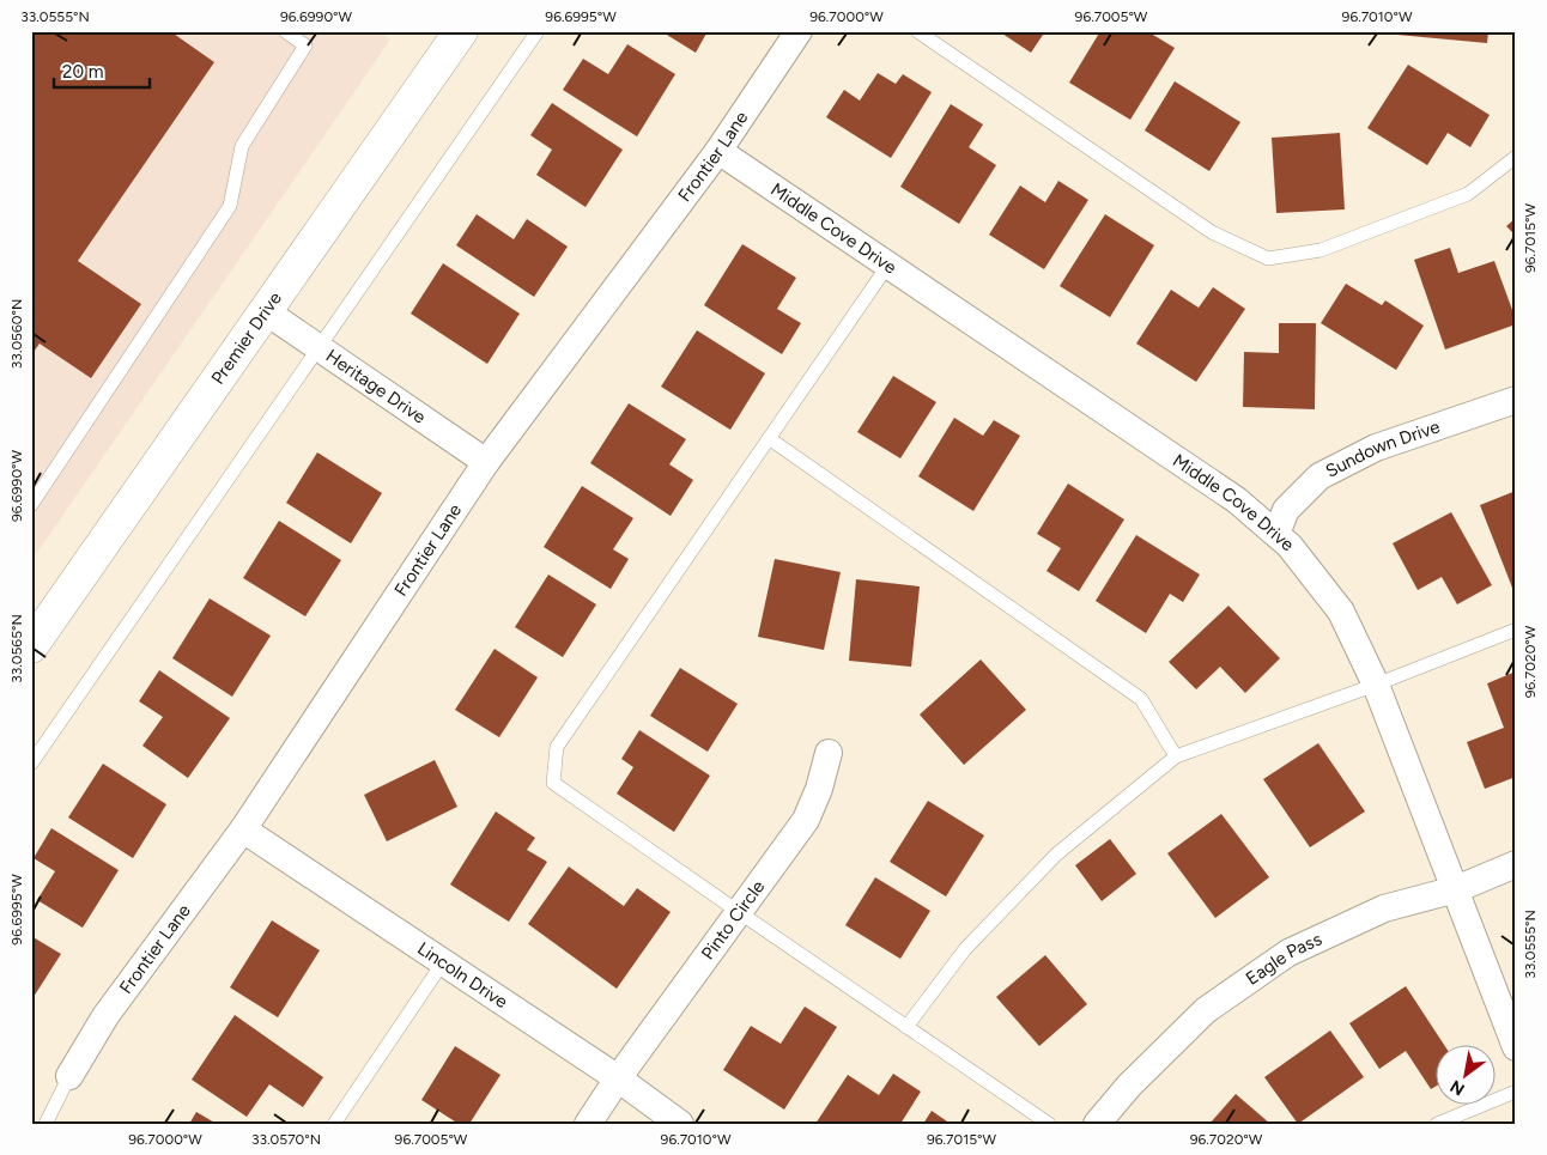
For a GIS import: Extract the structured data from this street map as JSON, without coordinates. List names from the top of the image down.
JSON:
{
  "streets": {
    "street": [
      "Frontier Lane",
      "Middle Cove Drive",
      "Premier Drive",
      "Heritage Drive",
      "Sundown Drive",
      "Pinto Circle",
      "Eagle Pass",
      "Lincoln Drive"
    ]
  },
  "crossings": [
    ["Frontier Lane", "Middle Cove Drive"],
    ["Frontier Lane", "Heritage Drive"],
    ["Frontier Lane", "Lincoln Drive"],
    ["Middle Cove Drive", "Sundown Drive"],
    ["Middle Cove Drive", "Eagle Pass"],
    ["Premier Drive", "Heritage Drive"],
    ["Pinto Circle", "Lincoln Drive"]
  ],
  "scale_bar": "20 m",
  "north": "bottom left",
  "coordinates": [
    "33.0555°N",
    "96.6990°W",
    "96.6995°W",
    "96.7000°W",
    "96.7005°W",
    "96.7010°W",
    "96.7015°W",
    "33.0560°N",
    "33.0565°N",
    "96.7020°W",
    "33.0570°N"
  ]
}
